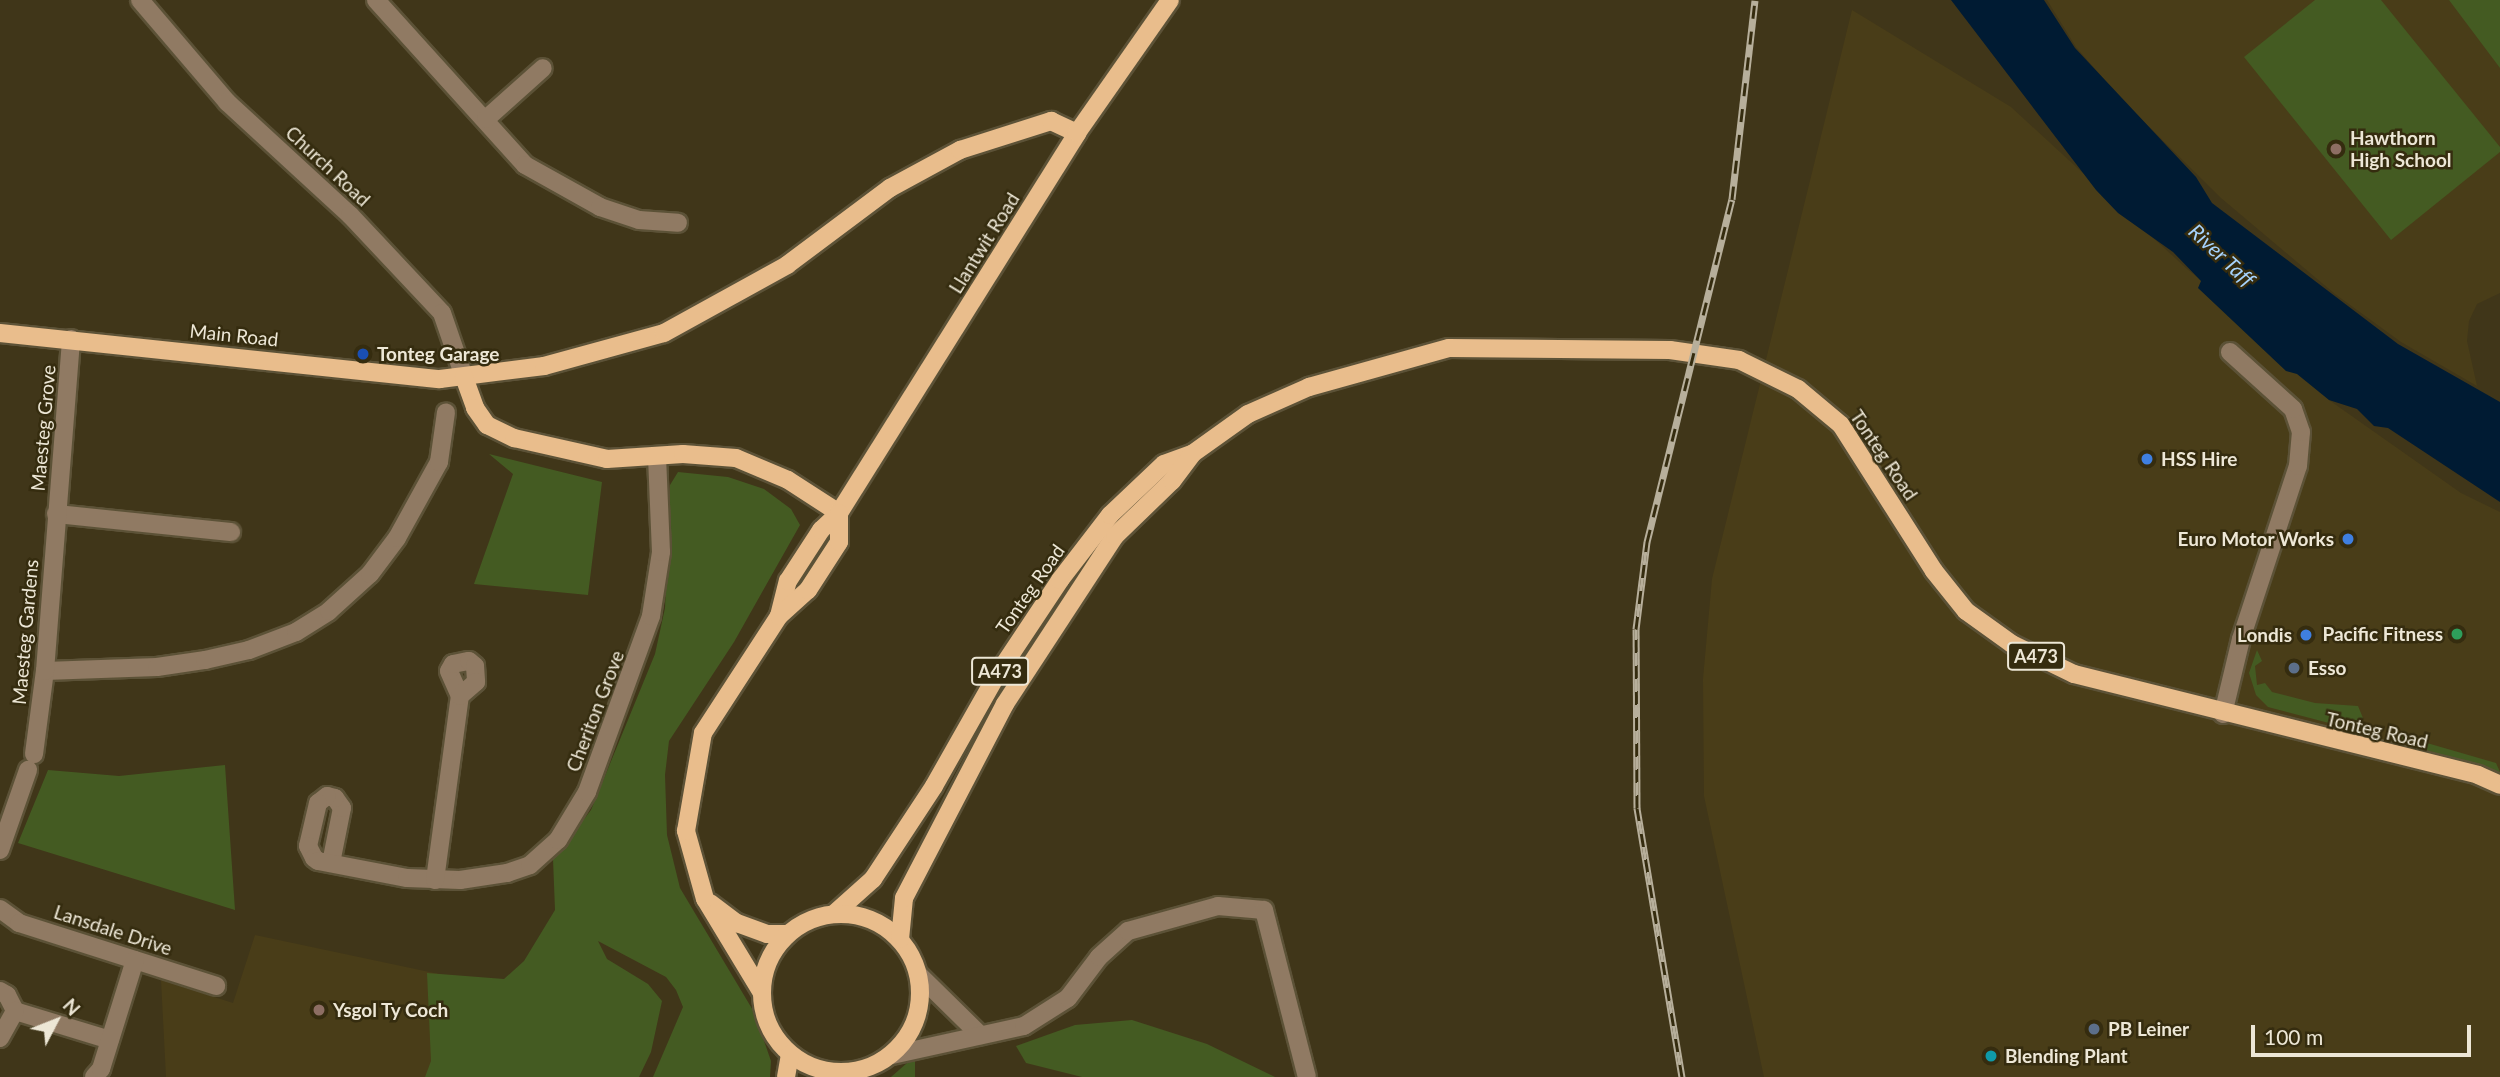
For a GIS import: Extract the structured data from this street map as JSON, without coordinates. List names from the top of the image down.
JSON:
{
  "streets": {
    "main road": [
      "Llantwit Road",
      "Main Road",
      "Tonteg Road",
      "A473"
    ],
    "street": [
      "Church Road",
      "Maesteg Grove",
      "Maesteg Gardens",
      "Cheriton Grove",
      "Lansdale Drive"
    ]
  },
  "crossings": [
    ["Church Road", "Main Road"],
    ["Llantwit Road", "Main Road"],
    ["Main Road", "Maesteg Grove"],
    ["Maesteg Grove", "Maesteg Gardens"]
  ],
  "water": ["River Taff"],
  "places": [
    "Hawthorn High School",
    "Tonteg Garage",
    "HSS Hire",
    "Euro Motor Works",
    "Pacific Fitness",
    "Londis",
    "Esso",
    "Ysgol Ty Coch",
    "PB Leiner",
    "Blending Plant"
  ],
  "scale_bar": "100 m",
  "north": "top right"
}
